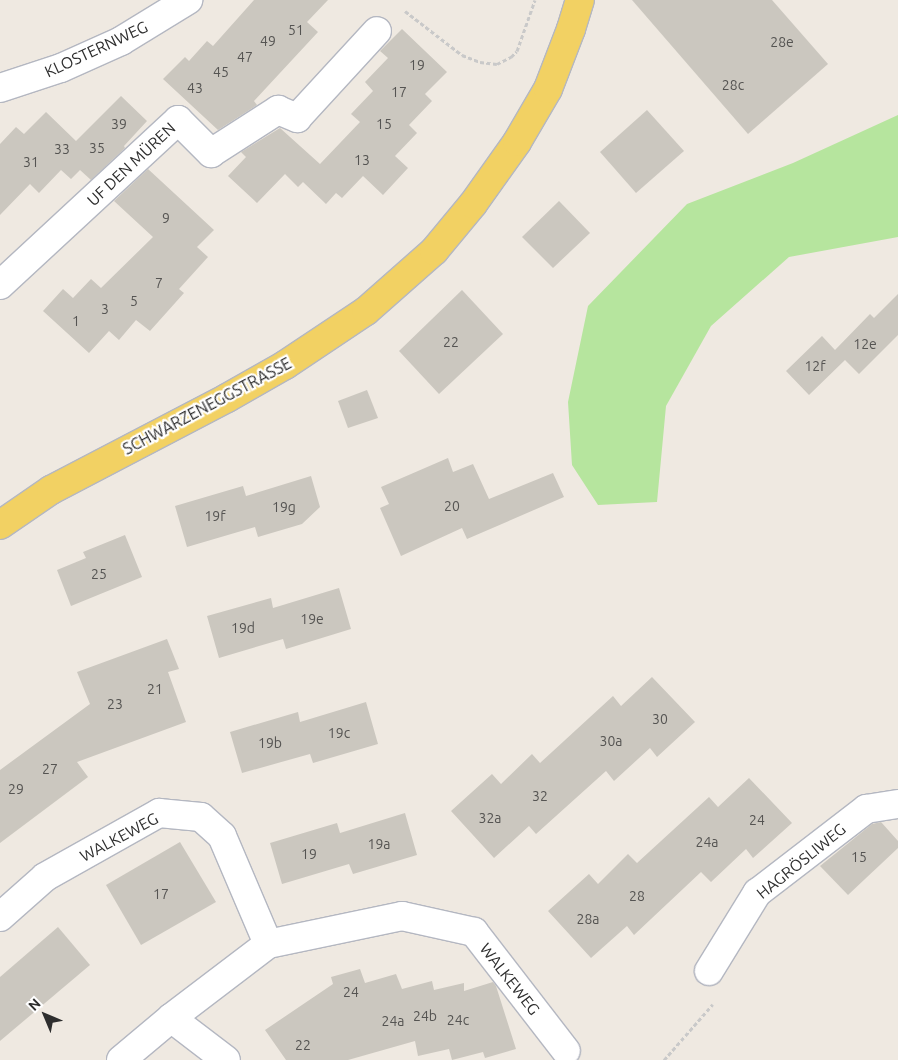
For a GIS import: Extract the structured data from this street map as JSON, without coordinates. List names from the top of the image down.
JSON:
{
  "streets": {
    "main road": ["SCHWARZENEGGSTRASSE"],
    "street": [
      "KLOSTERNWEG",
      "UF DEN MÜREN",
      "WALKEWEG",
      "HAGRÖSLIWEG"
    ]
  },
  "house_numbers": [
    "51",
    "49",
    "28e",
    "47",
    "19",
    "45",
    "28c",
    "43",
    "17",
    "39",
    "15",
    "35",
    "33",
    "13",
    "31",
    "9",
    "7",
    "5",
    "3",
    "1",
    "22",
    "12e",
    "12f",
    "20",
    "19g",
    "19f",
    "25",
    "19e",
    "19d",
    "21",
    "23",
    "30",
    "19c",
    "30a",
    "19b",
    "27",
    "29",
    "32",
    "32a",
    "24",
    "24a",
    "19a",
    "19",
    "15",
    "17",
    "28",
    "28a",
    "24",
    "24b",
    "24c",
    "24a",
    "22"
  ],
  "north": "top left"
}
